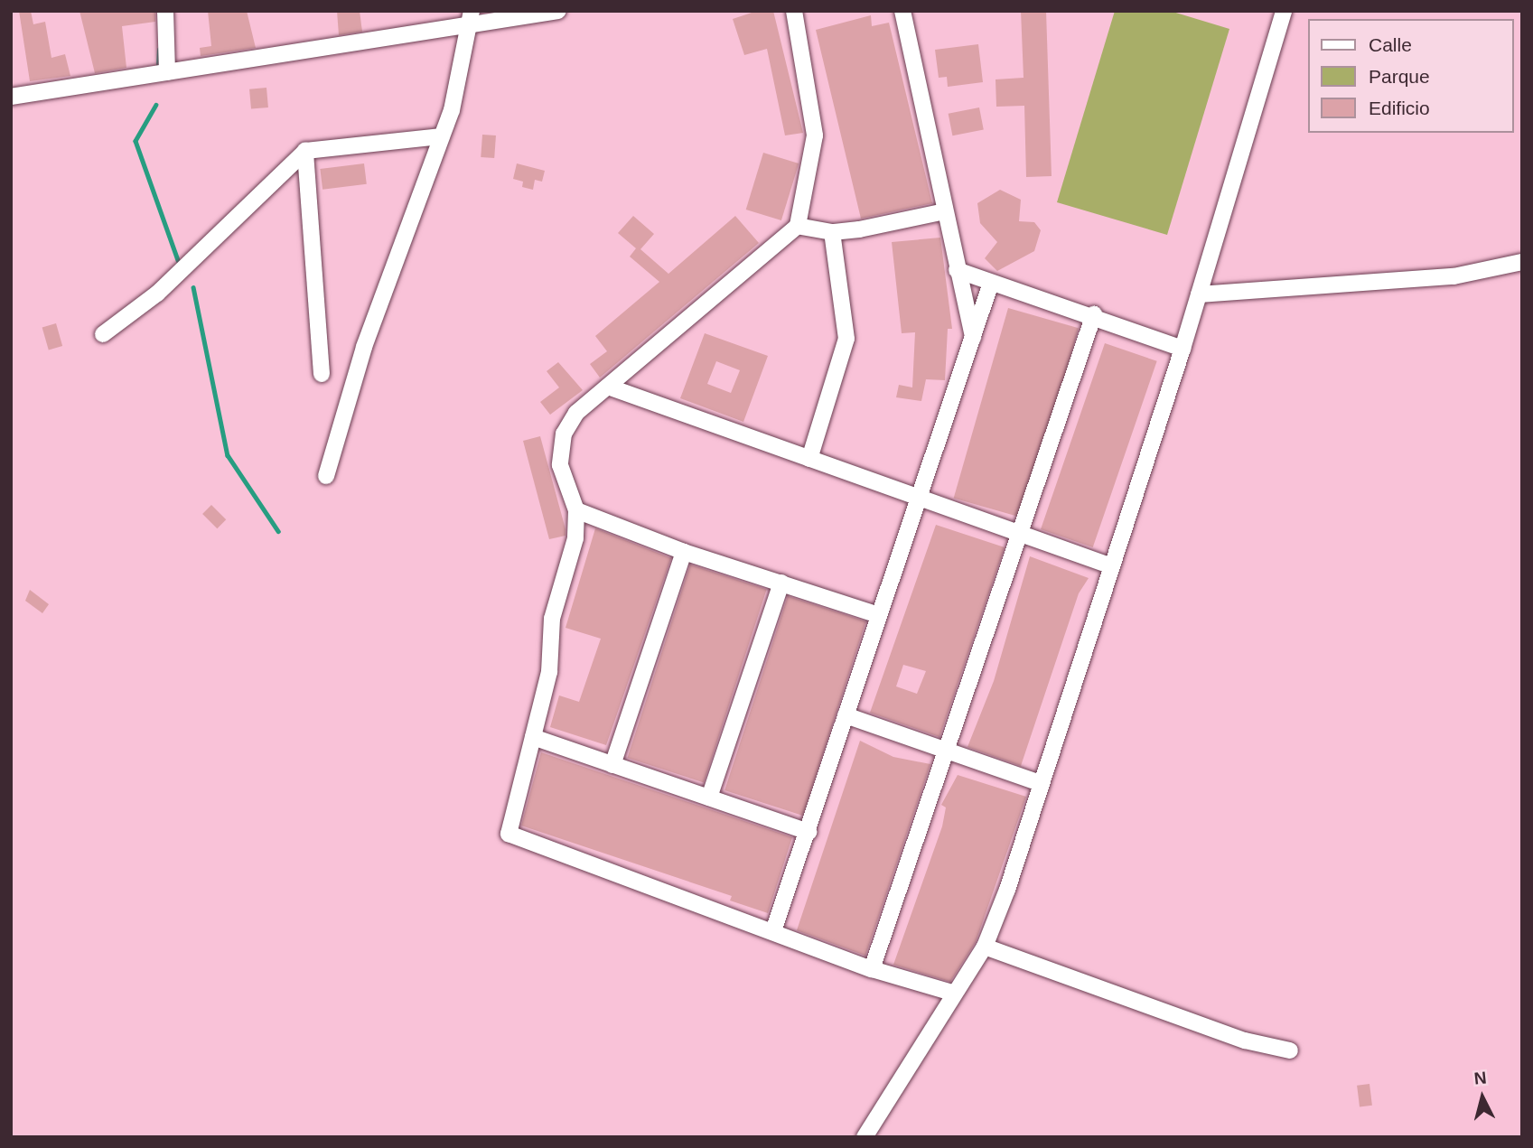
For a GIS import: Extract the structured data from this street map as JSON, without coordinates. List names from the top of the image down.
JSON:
{
  "legend": ["Calle", "Parque", "Edificio"],
  "north": "top"
}
